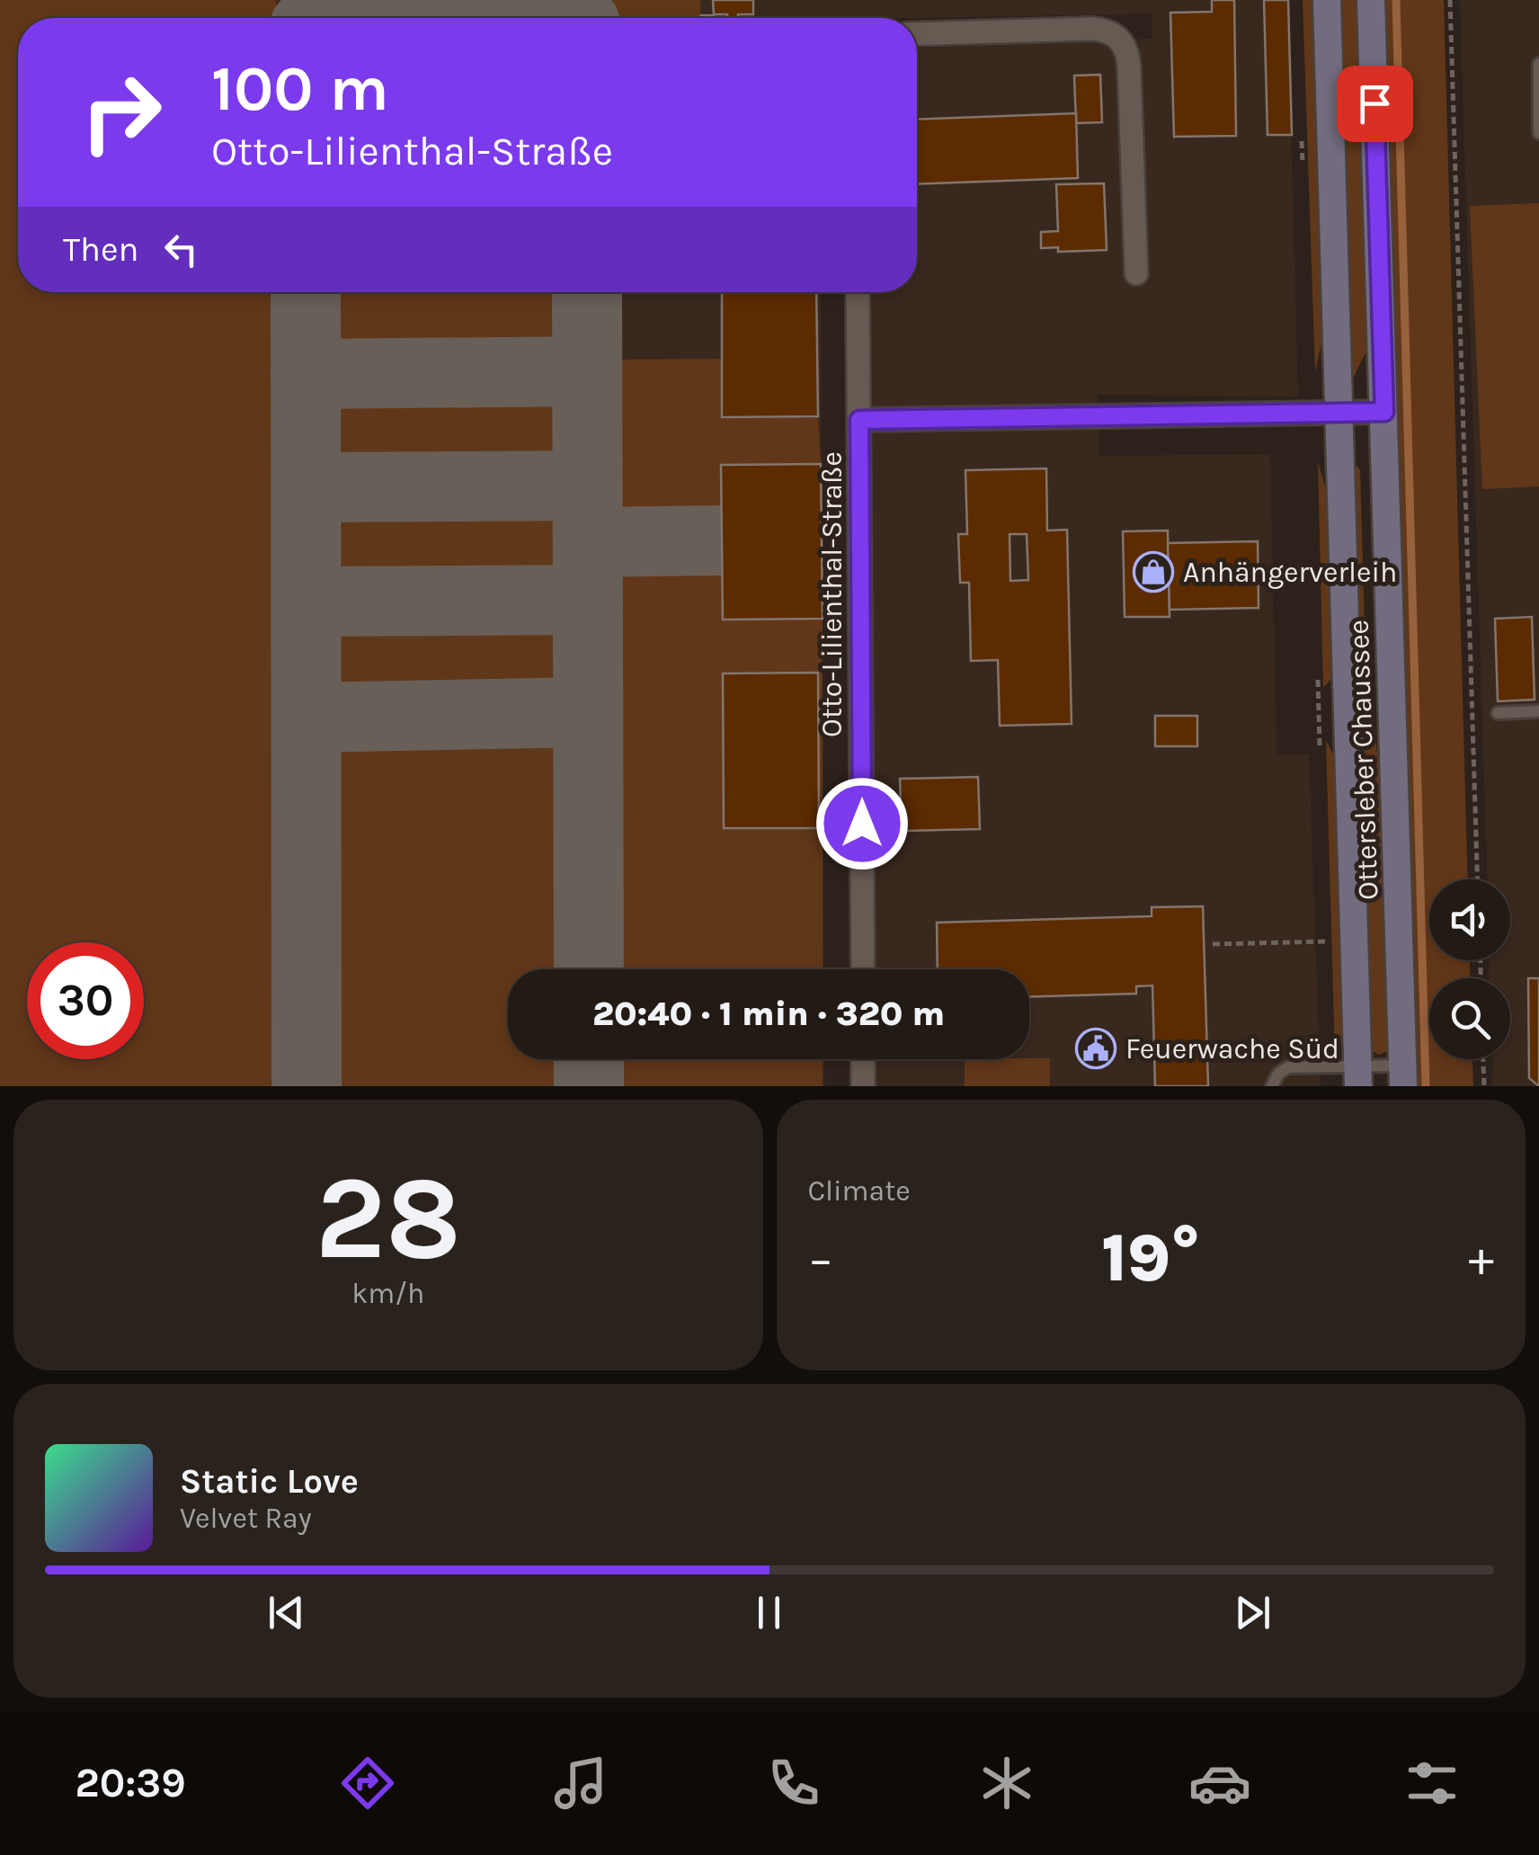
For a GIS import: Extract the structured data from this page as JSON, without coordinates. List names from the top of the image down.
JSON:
{
  "streets": {
    "main road": ["Ottersleber Chaussee"],
    "street": ["Otto-Lilienthal-Straße"]
  },
  "crossings": [
    ["Otto-Lilienthal-Straße", "Ottersleber Chaussee"]
  ],
  "places": {
    "shop": ["Anhängerverleih"],
    "public building": ["Feuerwache Süd"]
  },
  "page": {
    "turn": ["100 m", "Otto-Lilienthal-Straße"],
    "then": "Then",
    "limit": "30",
    "trip": "20:40 · 1 min · 320 m",
    "tile": [
      ["28", "km/h"],
      "Climate"
    ],
    "heat": ["−", "19°", "+"],
    "song": ["Static Love", "Velvet Ray"],
    "tabs": "20:39"
  }
}
